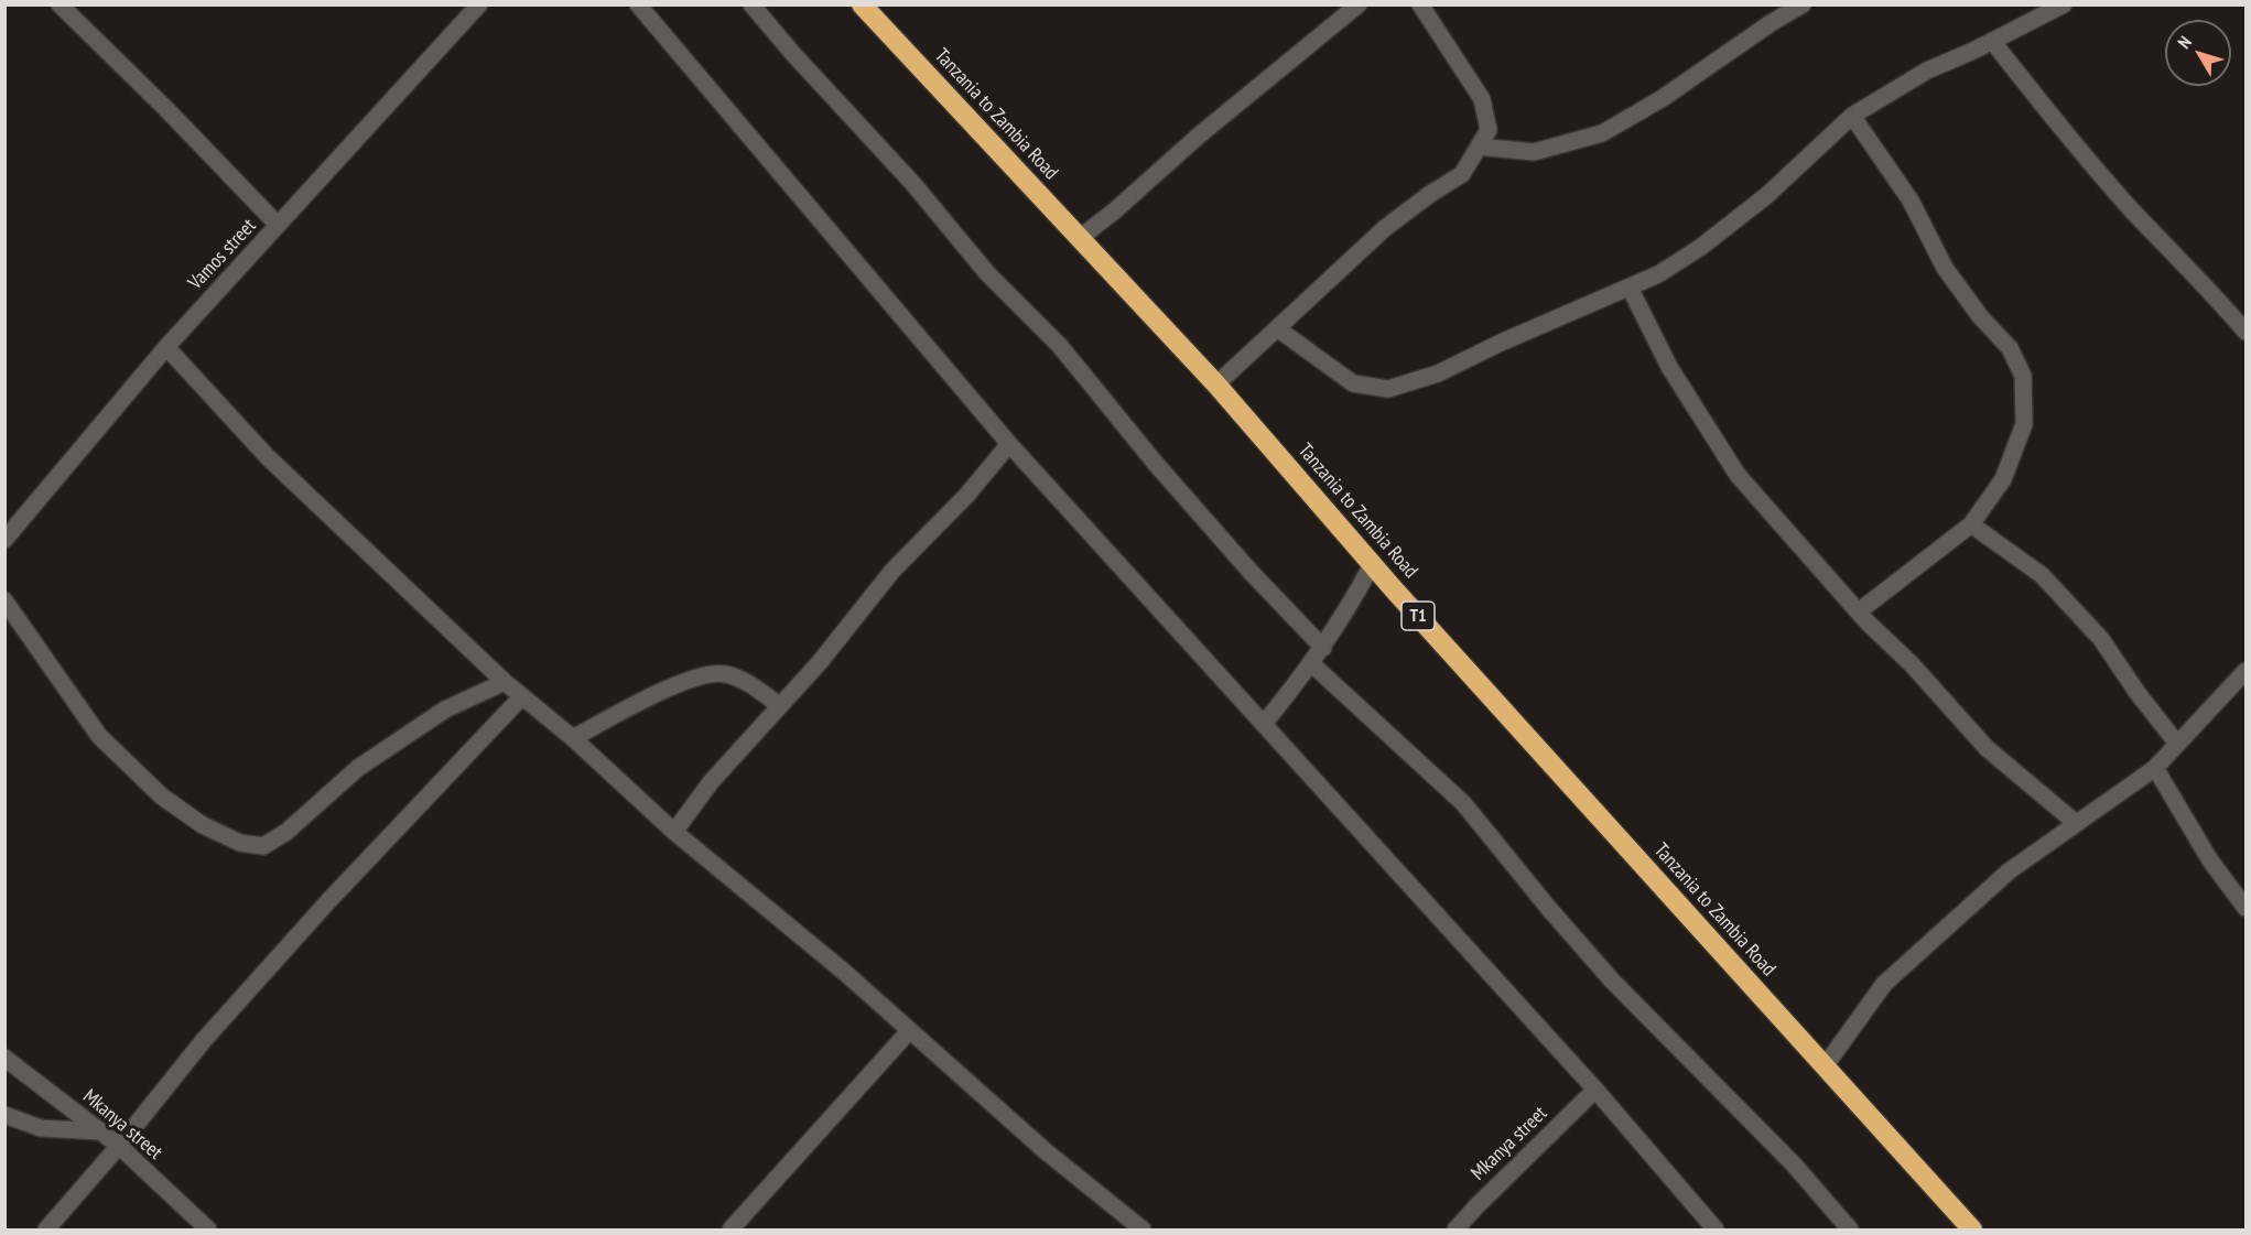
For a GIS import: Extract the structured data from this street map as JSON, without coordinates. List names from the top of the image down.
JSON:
{
  "streets": {
    "highway": ["Tanzania to Zambia Road", "T1"],
    "street": ["Vamos street", "Mkanya street"]
  },
  "north": "top left"
}
